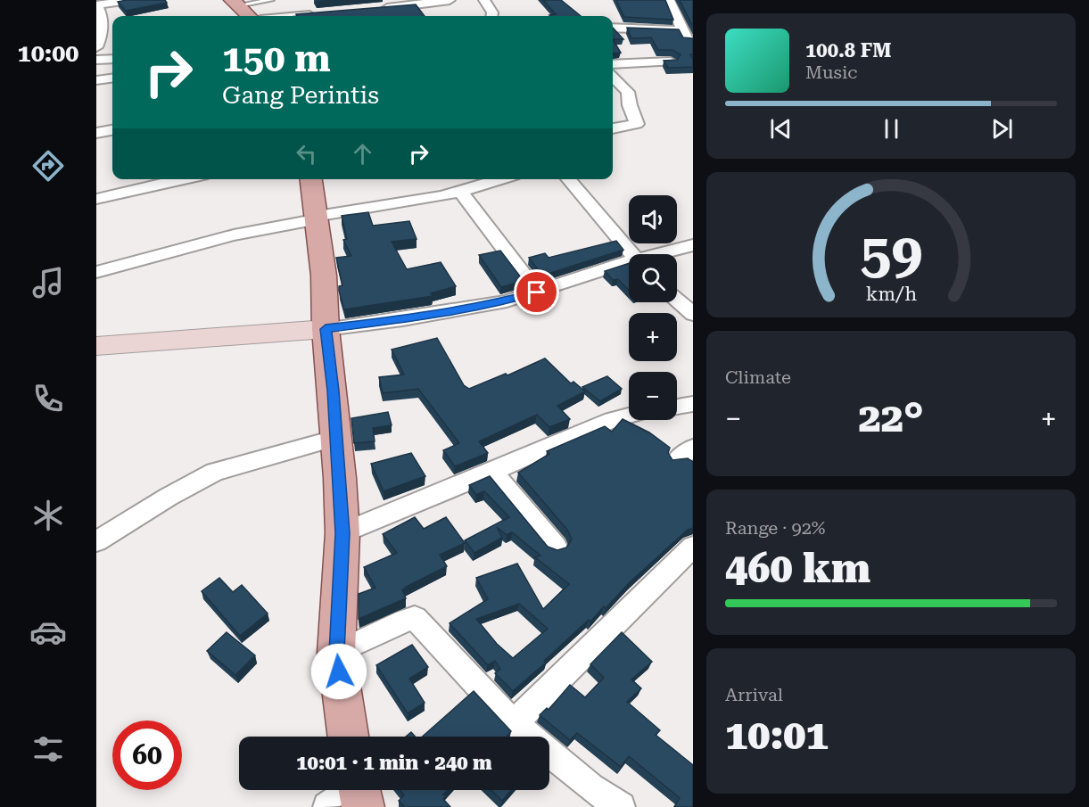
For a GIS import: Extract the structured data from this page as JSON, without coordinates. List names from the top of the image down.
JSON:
{
  "page": {
    "tabs": "10:00",
    "turn": ["150 m", "Gang Perintis"],
    "song": ["100.8 FM", "Music"],
    "map_buttons": ["+", "−"],
    "tile": [
      "Climate",
      ["Range · 92%", "460 km"],
      ["Arrival", "10:01"]
    ],
    "heat": ["−", "22°", "+"],
    "limit": "60",
    "trip": "10:01 · 1 min · 240 m",
    "gauge": ["59", "km/h"]
  }
}
